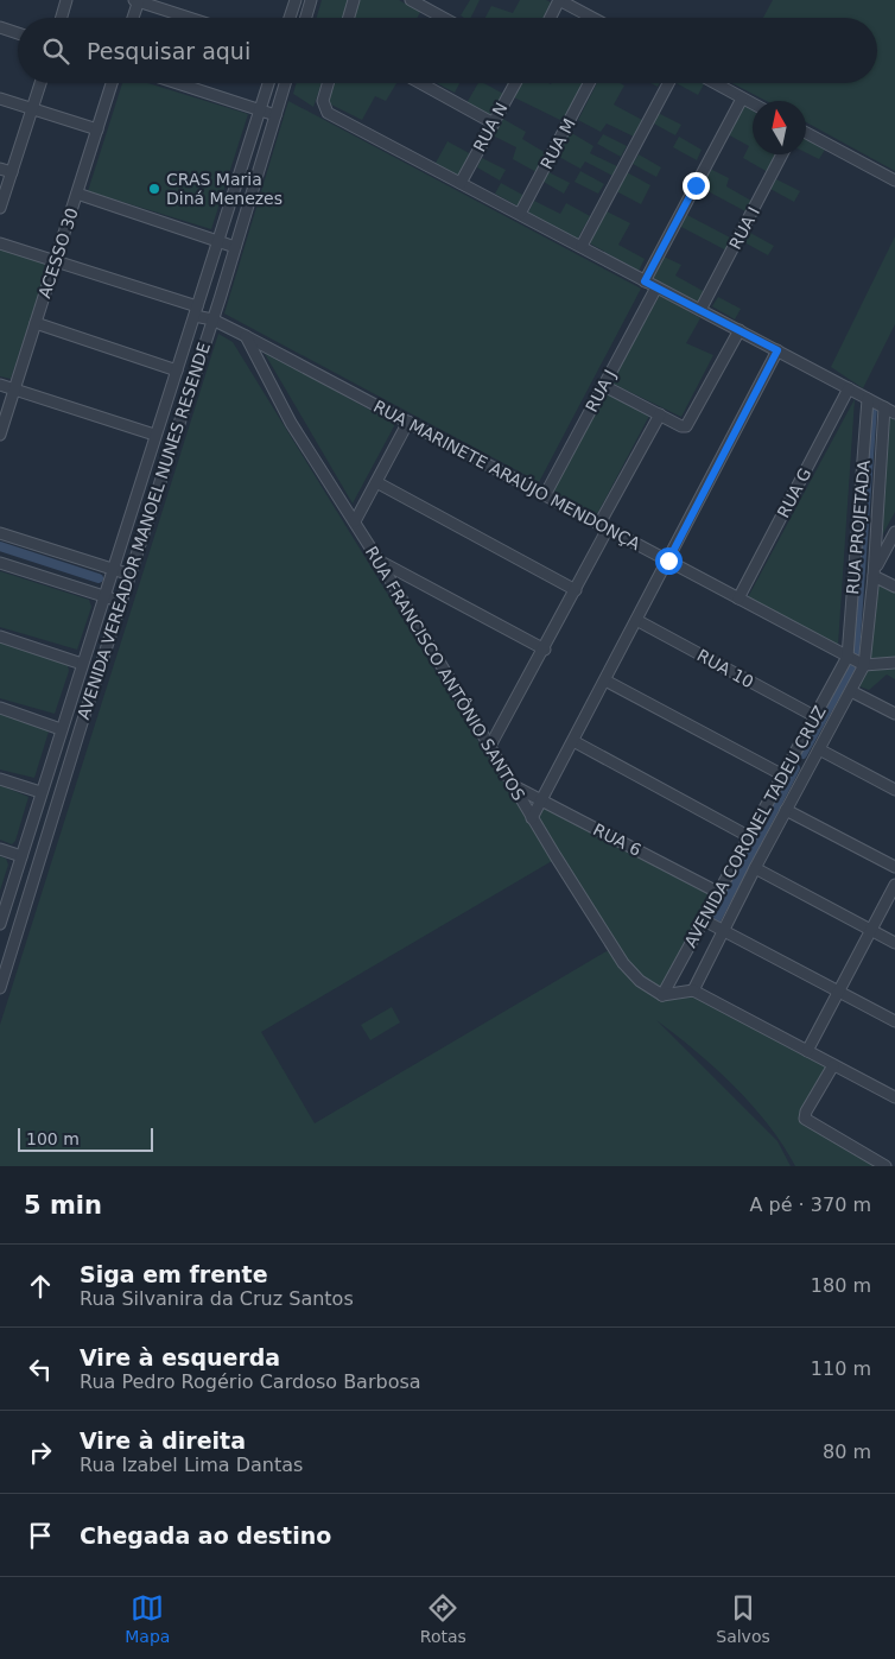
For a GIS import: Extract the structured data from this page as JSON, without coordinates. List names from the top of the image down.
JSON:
{
  "streets": {
    "street": [
      "RUA N",
      "RUA M",
      "RUA I",
      "ACESSO 30",
      "RUA J",
      "RUA MARINETE ARAÚJO MENDONÇA",
      "RUA G",
      "RUA PROJETADA",
      "AVENIDA VEREADOR MANOEL NUNES RESENDE",
      "RUA 10",
      "RUA FRANCISCO ANTÔNIO SANTOS",
      "AVENIDA CORONEL TADEU CRUZ",
      "RUA 6"
    ]
  },
  "crossings": [
    ["ACESSO 30", "RUA MARINETE ARAÚJO MENDONÇA"],
    ["RUA J", "RUA MARINETE ARAÚJO MENDONÇA"],
    ["RUA MARINETE ARAÚJO MENDONÇA", "RUA G"],
    ["RUA MARINETE ARAÚJO MENDONÇA", "RUA PROJETADA"],
    ["RUA MARINETE ARAÚJO MENDONÇA", "AVENIDA VEREADOR MANOEL NUNES RESENDE"],
    ["RUA MARINETE ARAÚJO MENDONÇA", "RUA FRANCISCO ANTÔNIO SANTOS"],
    ["RUA MARINETE ARAÚJO MENDONÇA", "AVENIDA CORONEL TADEU CRUZ"],
    ["RUA PROJETADA", "AVENIDA CORONEL TADEU CRUZ"],
    ["RUA 10", "AVENIDA CORONEL TADEU CRUZ"],
    ["RUA FRANCISCO ANTÔNIO SANTOS", "AVENIDA CORONEL TADEU CRUZ"],
    ["RUA FRANCISCO ANTÔNIO SANTOS", "RUA 6"],
    ["AVENIDA CORONEL TADEU CRUZ", "RUA 6"]
  ],
  "places": ["CRAS Maria Diná Menezes"],
  "scale_bar": "100 m",
  "north": "top",
  "page": {
    "search": "Pesquisar aqui",
    "scale": "100 m",
    "heading": ["5 min", "A pé · 370 m"],
    "list": [
      ["Siga em frente", "Rua Silvanira da Cruz Santos", "180 m"],
      ["Vire à esquerda", "Rua Pedro Rogério Cardoso Barbosa", "110 m"],
      ["Vire à direita", "Rua Izabel Lima Dantas", "80 m"],
      "Chegada ao destino"
    ],
    "nav": ["Mapa", "Rotas", "Salvos"]
  }
}
